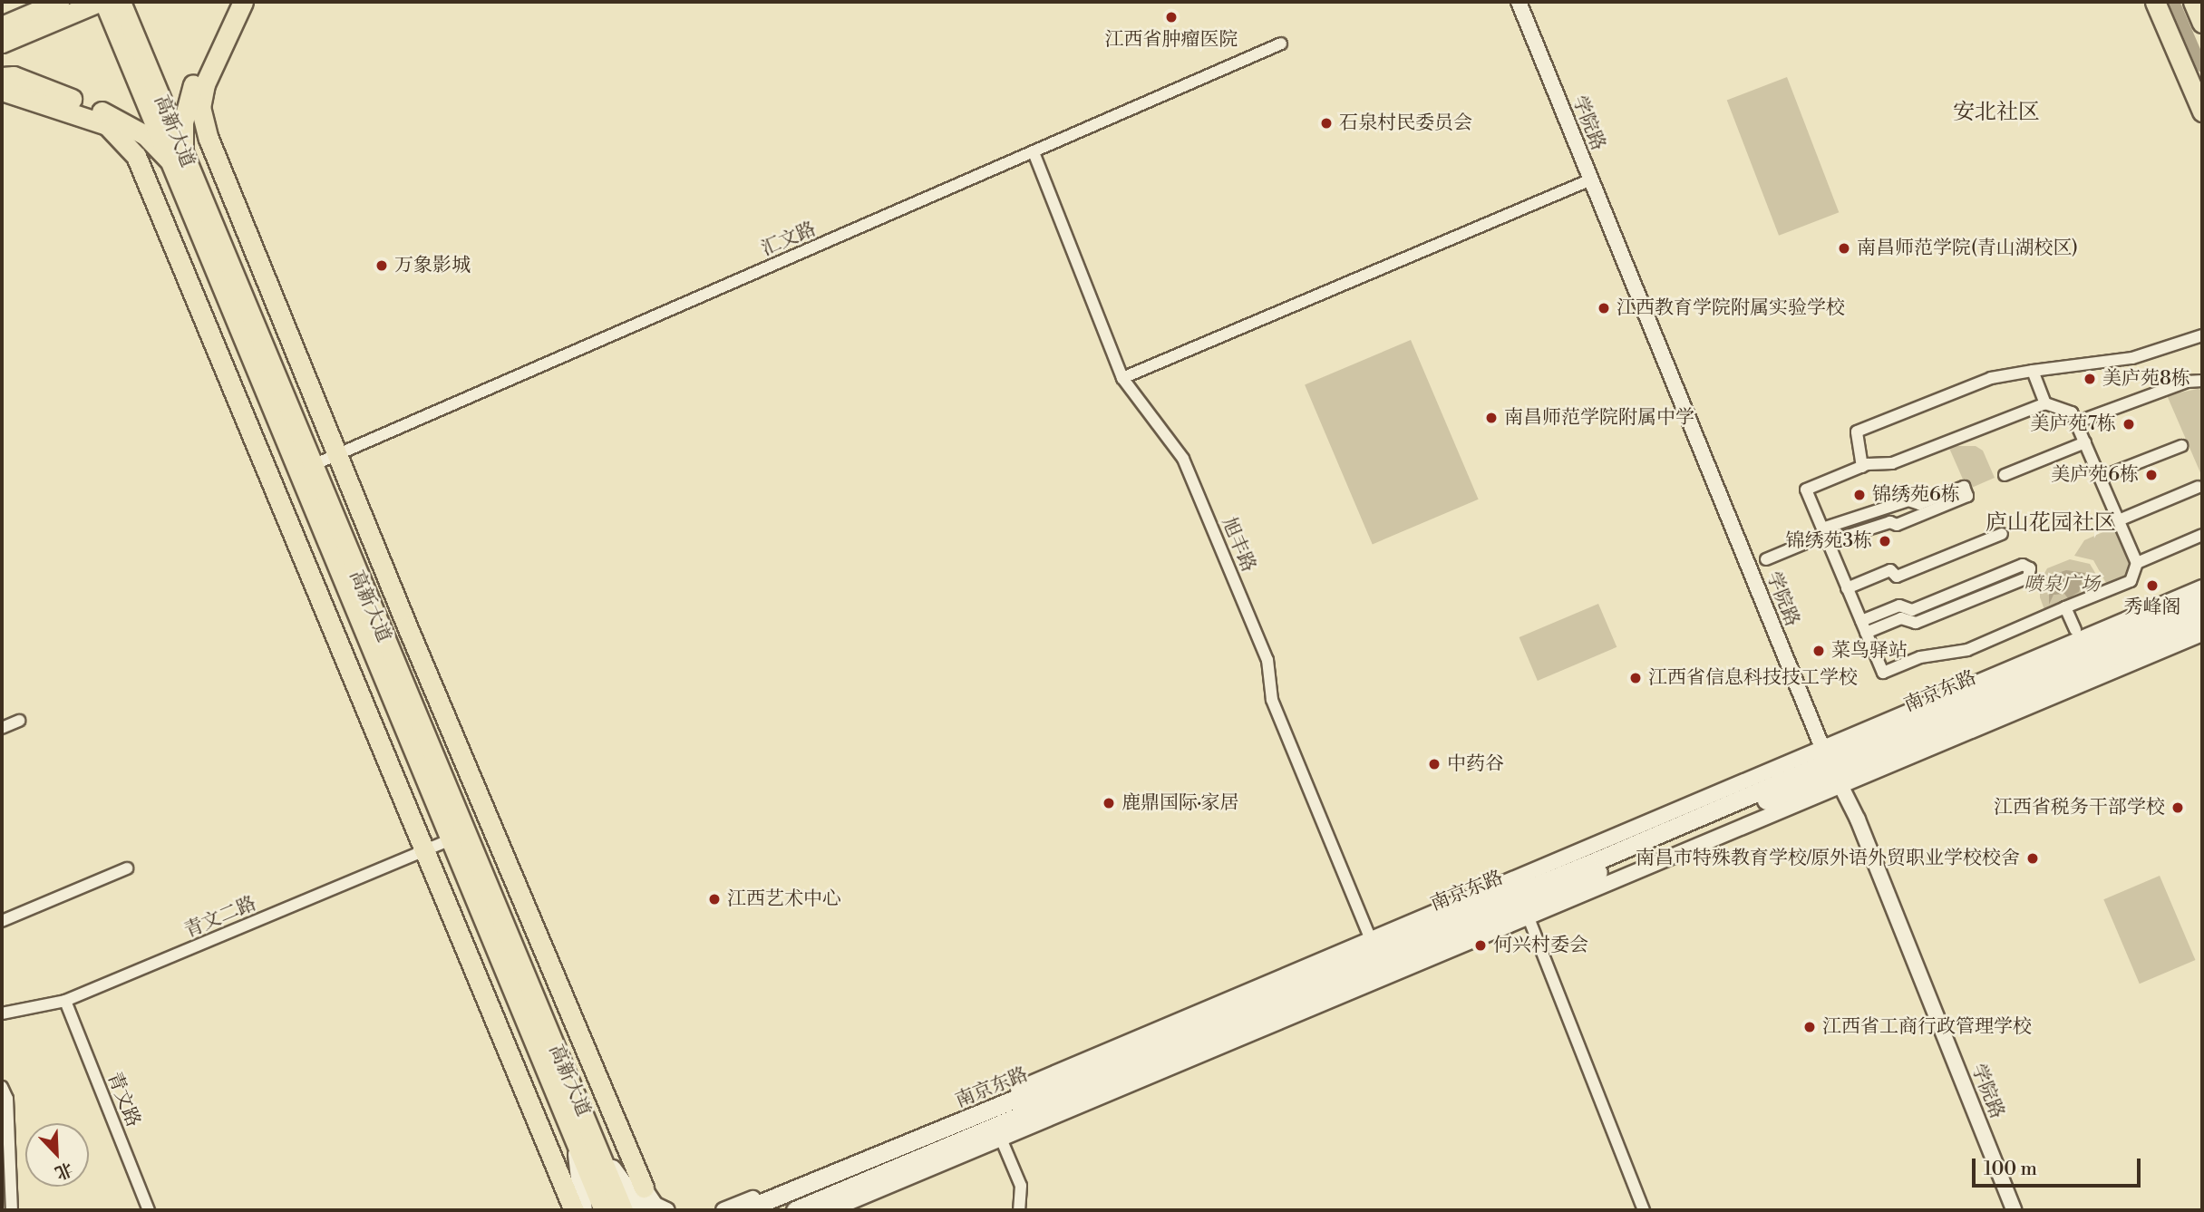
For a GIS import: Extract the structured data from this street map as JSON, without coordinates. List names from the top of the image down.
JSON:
{
  "streets": {
    "main road": ["高新大道", "南京东路"],
    "street": [
      "学院路",
      "汇文路",
      "旭丰路",
      "青文二路",
      "青文路"
    ]
  },
  "crossings": [
    ["学院路", "南京东路"],
    ["高新大道", "汇文路"],
    ["高新大道", "青文二路"],
    ["汇文路", "旭丰路"],
    ["旭丰路", "南京东路"],
    ["青文二路", "青文路"]
  ],
  "districts": ["安北社区", "庐山花园社区"],
  "parks": ["喷泉广场"],
  "places": [
    "江西省肿瘤医院",
    "石泉村民委员会",
    "南昌师范学院(青山湖校区)",
    "万象影城",
    "江西教育学院附属实验学校",
    "美庐苑8栋",
    "南昌师范学院附属中学",
    "美庐苑7栋",
    "美庐苑6栋",
    "锦绣苑6栋",
    "锦绣苑3栋",
    "秀峰阁",
    "菜鸟驿站",
    "江西省信息科技技工学校",
    "中药谷",
    "鹿鼎国际·家居",
    "江西省税务干部学校",
    "南昌市特殊教育学校/原外语外贸职业学校校舍",
    "江西艺术中心",
    "何兴村委会",
    "江西省工商行政管理学校"
  ],
  "scale_bar": "100 m",
  "north": "bottom right"
}
